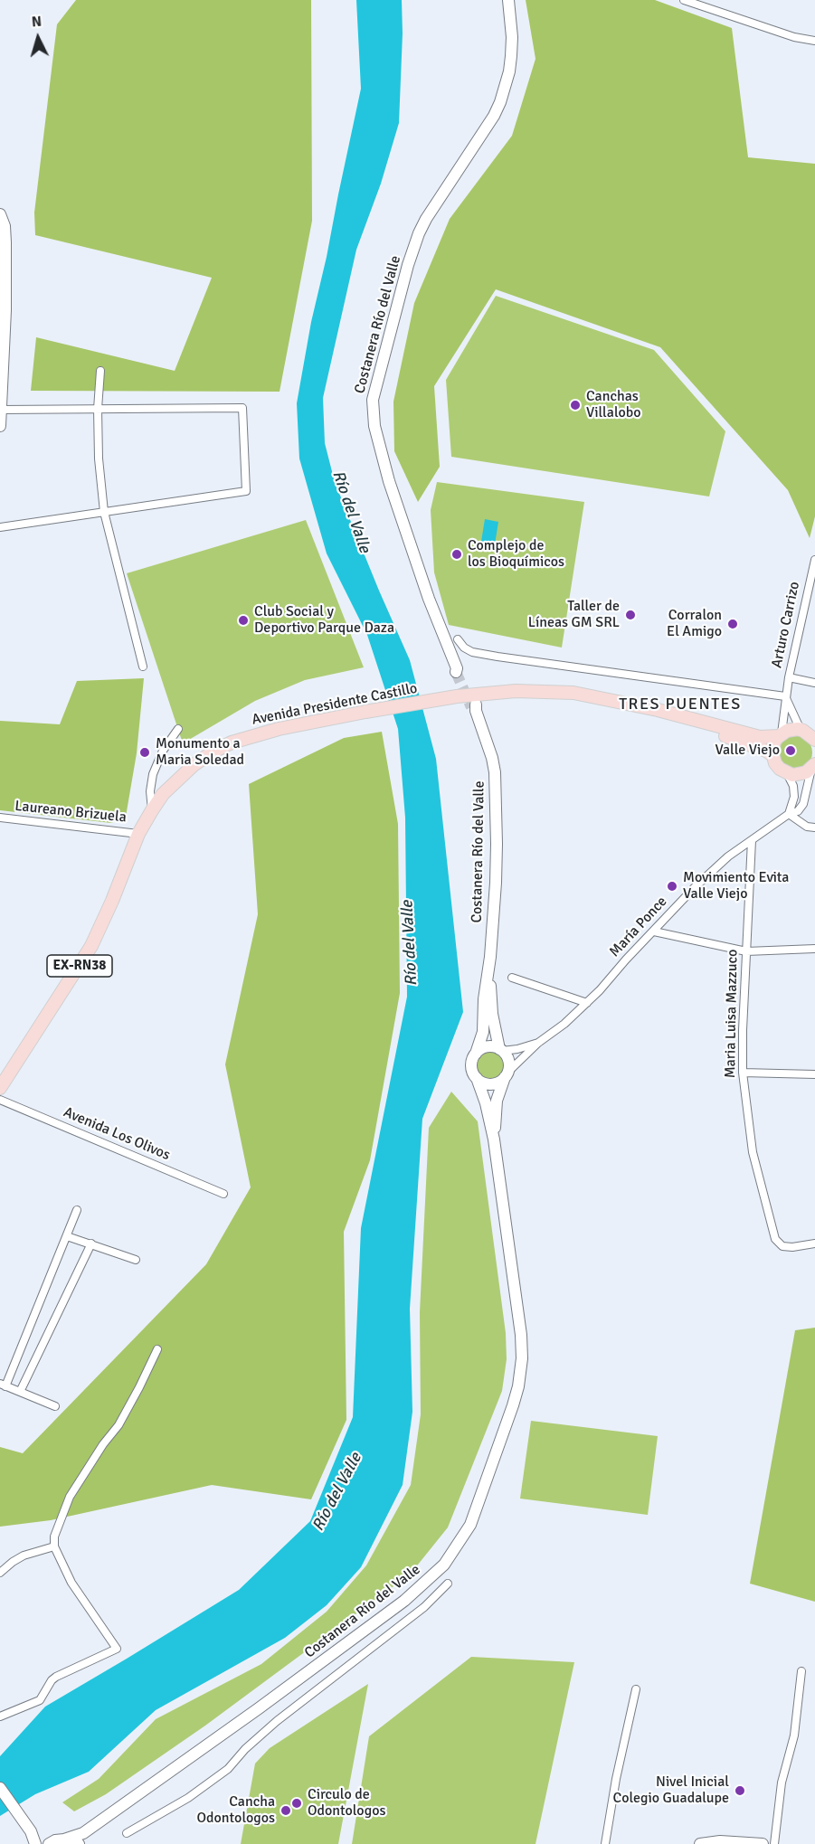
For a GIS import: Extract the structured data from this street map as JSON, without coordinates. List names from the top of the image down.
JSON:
{
  "streets": {
    "main road": ["Costanera Río del Valle", "Avenida Presidente Castillo", "EX-RN38"],
    "street": [
      "Arturo Carrizo",
      "Laureano Brizuela",
      "María Ponce",
      "Maria Luisa Mazzuco",
      "Avenida Los Olivos"
    ]
  },
  "crossings": [
    ["Costanera Río del Valle", "María Ponce"],
    ["Arturo Carrizo", "Avenida Presidente Castillo"],
    ["Arturo Carrizo", "EX-RN38"],
    ["Avenida Presidente Castillo", "Laureano Brizuela"],
    ["Avenida Presidente Castillo", "EX-RN38"],
    ["María Ponce", "Maria Luisa Mazzuco"]
  ],
  "districts": ["TRES PUENTES"],
  "water": ["Río del Valle"],
  "places": [
    "Canchas Villalobo",
    "Complejo de los Bioquímicos",
    "Taller de Líneas GM SRL",
    "Club Social y Deportivo Parque Daza",
    "Corralon El Amigo",
    "Valle Viejo",
    "Monumento a Maria Soledad",
    "Movimiento Evita Valle Viejo",
    "Nivel Inicial Colegio Guadalupe",
    "Circulo de Odontologos",
    "Cancha Odontologos"
  ],
  "north": "top"
}
